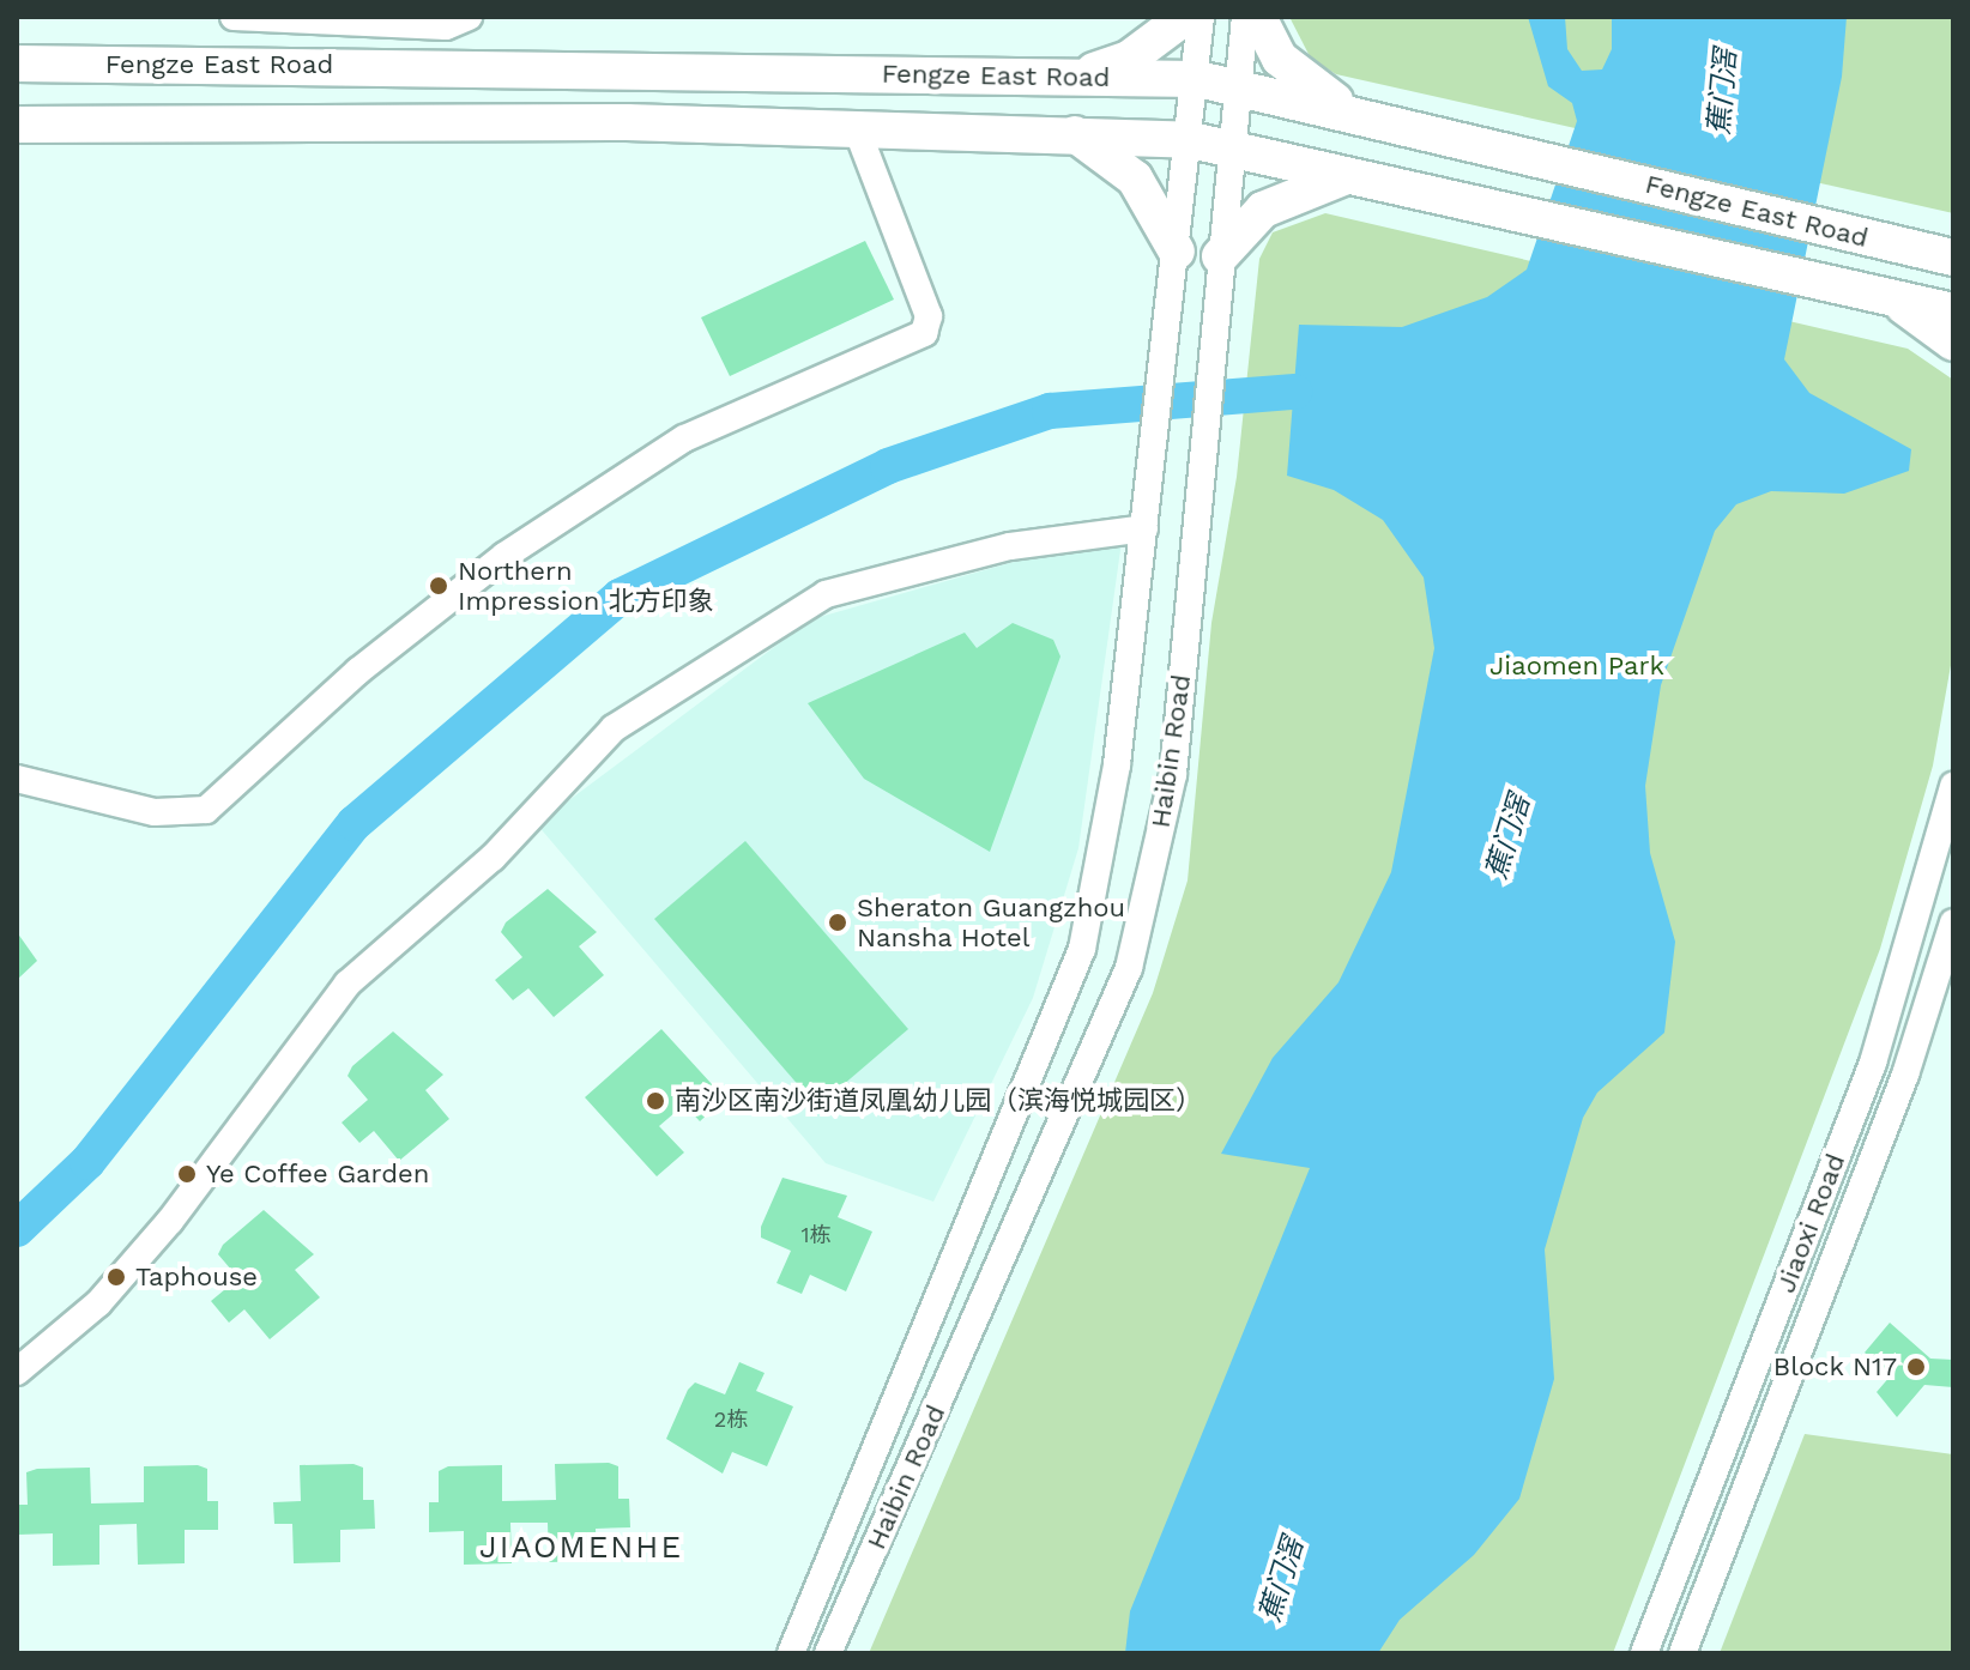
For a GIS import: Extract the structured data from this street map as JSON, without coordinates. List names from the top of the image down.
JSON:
{
  "streets": {
    "main road": ["Fengze East Road"],
    "street": ["Haibin Road", "Jiaoxi Road"]
  },
  "crossings": [
    ["Fengze East Road", "Haibin Road"]
  ],
  "districts": ["JIAOMENHE"],
  "water": ["蕉门滘"],
  "parks": ["Jiaomen Park"],
  "places": [
    "Northern Impression 北方印象",
    "Sheraton Guangzhou Nansha Hotel",
    "南沙区南沙街道凤凰幼儿园（滨海悦城园区）",
    "Ye Coffee Garden",
    "Taphouse",
    "Block N17"
  ],
  "house_numbers": ["1栋", "2栋"]
}
